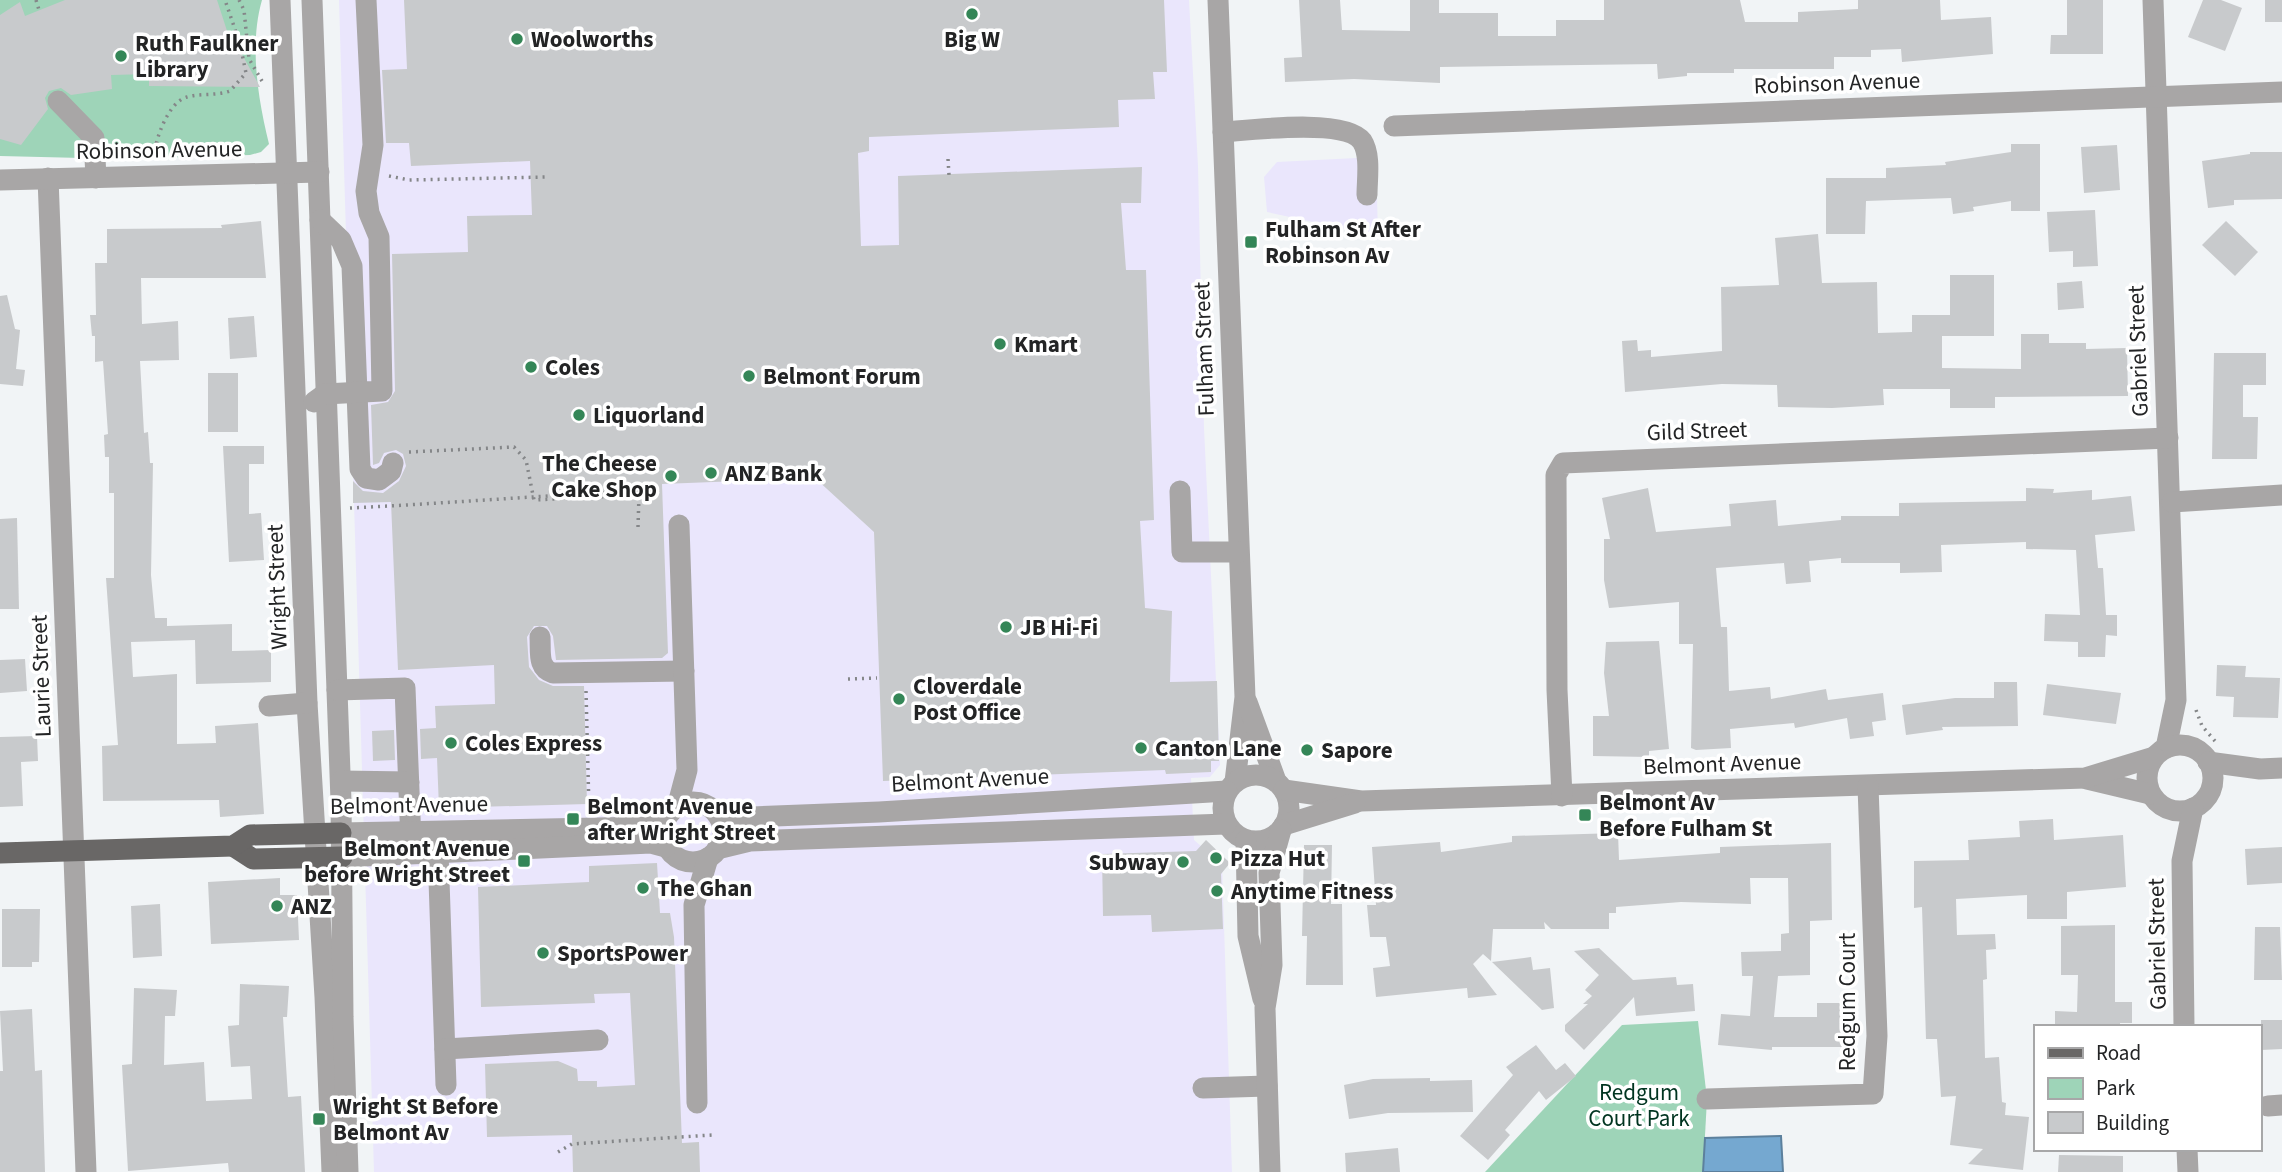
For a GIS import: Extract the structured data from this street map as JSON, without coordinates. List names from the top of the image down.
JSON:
{
  "streets": {
    "main road": ["Belmont Avenue"],
    "street": [
      "Robinson Avenue",
      "Fulham Street",
      "Gabriel Street",
      "Gild Street",
      "Wright Street",
      "Laurie Street",
      "Redgum Court"
    ]
  },
  "crossings": [
    ["Robinson Avenue", "Gabriel Street"],
    ["Robinson Avenue", "Wright Street"],
    ["Robinson Avenue", "Laurie Street"],
    ["Fulham Street", "Belmont Avenue"],
    ["Gabriel Street", "Gild Street"],
    ["Gabriel Street", "Belmont Avenue"],
    ["Gild Street", "Belmont Avenue"],
    ["Wright Street", "Belmont Avenue"],
    ["Laurie Street", "Belmont Avenue"],
    ["Belmont Avenue", "Redgum Court"]
  ],
  "parks": ["Redgum Court Park"],
  "places": {
    "other": [
      "Big W",
      "Woolworths",
      "Ruth Faulkner Library",
      "Kmart",
      "Coles",
      "Belmont Forum",
      "Liquorland",
      "ANZ Bank",
      "The Cheese Cake Shop",
      "JB Hi-Fi",
      "Cloverdale Post Office",
      "Coles Express",
      "Canton Lane",
      "Sapore",
      "Pizza Hut",
      "Subway",
      "The Ghan",
      "Anytime Fitness",
      "ANZ",
      "SportsPower"
    ],
    "transit": [
      "Fulham St After Robinson Av",
      "Belmont Av Before Fulham St",
      "Belmont Avenue after Wright Street",
      "Belmont Avenue before Wright Street",
      "Wright St Before Belmont Av"
    ]
  },
  "legend": ["Road", "Park", "Building"]
}
